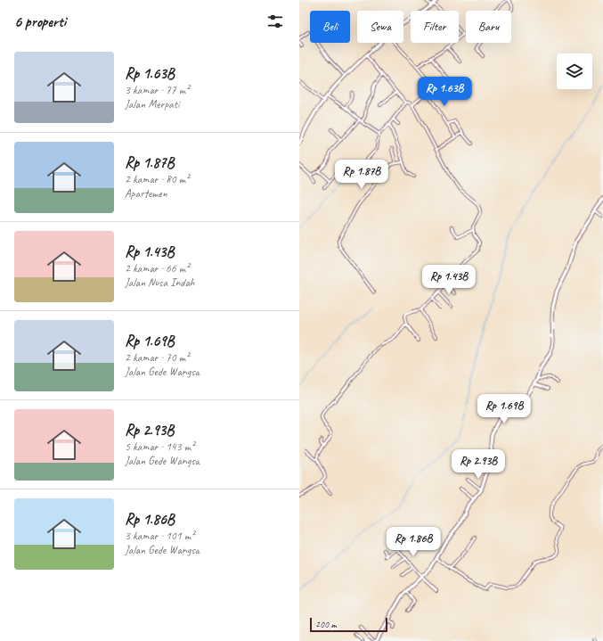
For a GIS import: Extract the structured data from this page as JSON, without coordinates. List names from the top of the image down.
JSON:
{
  "scale_bar": "200 m",
  "page": {
    "heading": "6 properti",
    "chip": [
      "Beli",
      "Sewa",
      "Filter",
      "Baru"
    ],
    "list": [
      {
        "name": "Rp 1.63B",
        "note": "3 kamar · 77 m² · Jalan Merpati"
      },
      {
        "name": "Rp 1.87B",
        "note": "2 kamar · 80 m² · Apartemen"
      },
      {
        "name": "Rp 1.43B",
        "note": "2 kamar · 66 m² · Jalan Nusa Indah"
      },
      {
        "name": "Rp 1.69B",
        "note": "2 kamar · 70 m² · Jalan Gede Wangsa"
      },
      {
        "name": "Rp 2.93B",
        "note": "5 kamar · 143 m² · Jalan Gede Wangsa"
      },
      {
        "name": "Rp 1.86B",
        "note": "3 kamar · 101 m² · Jalan Gede Wangsa"
      }
    ],
    "price": [
      "Rp 1.63B",
      "Rp 1.87B",
      "Rp 1.43B",
      "Rp 1.69B",
      "Rp 2.93B",
      "Rp 1.86B"
    ],
    "scale": "200 m"
  }
}
